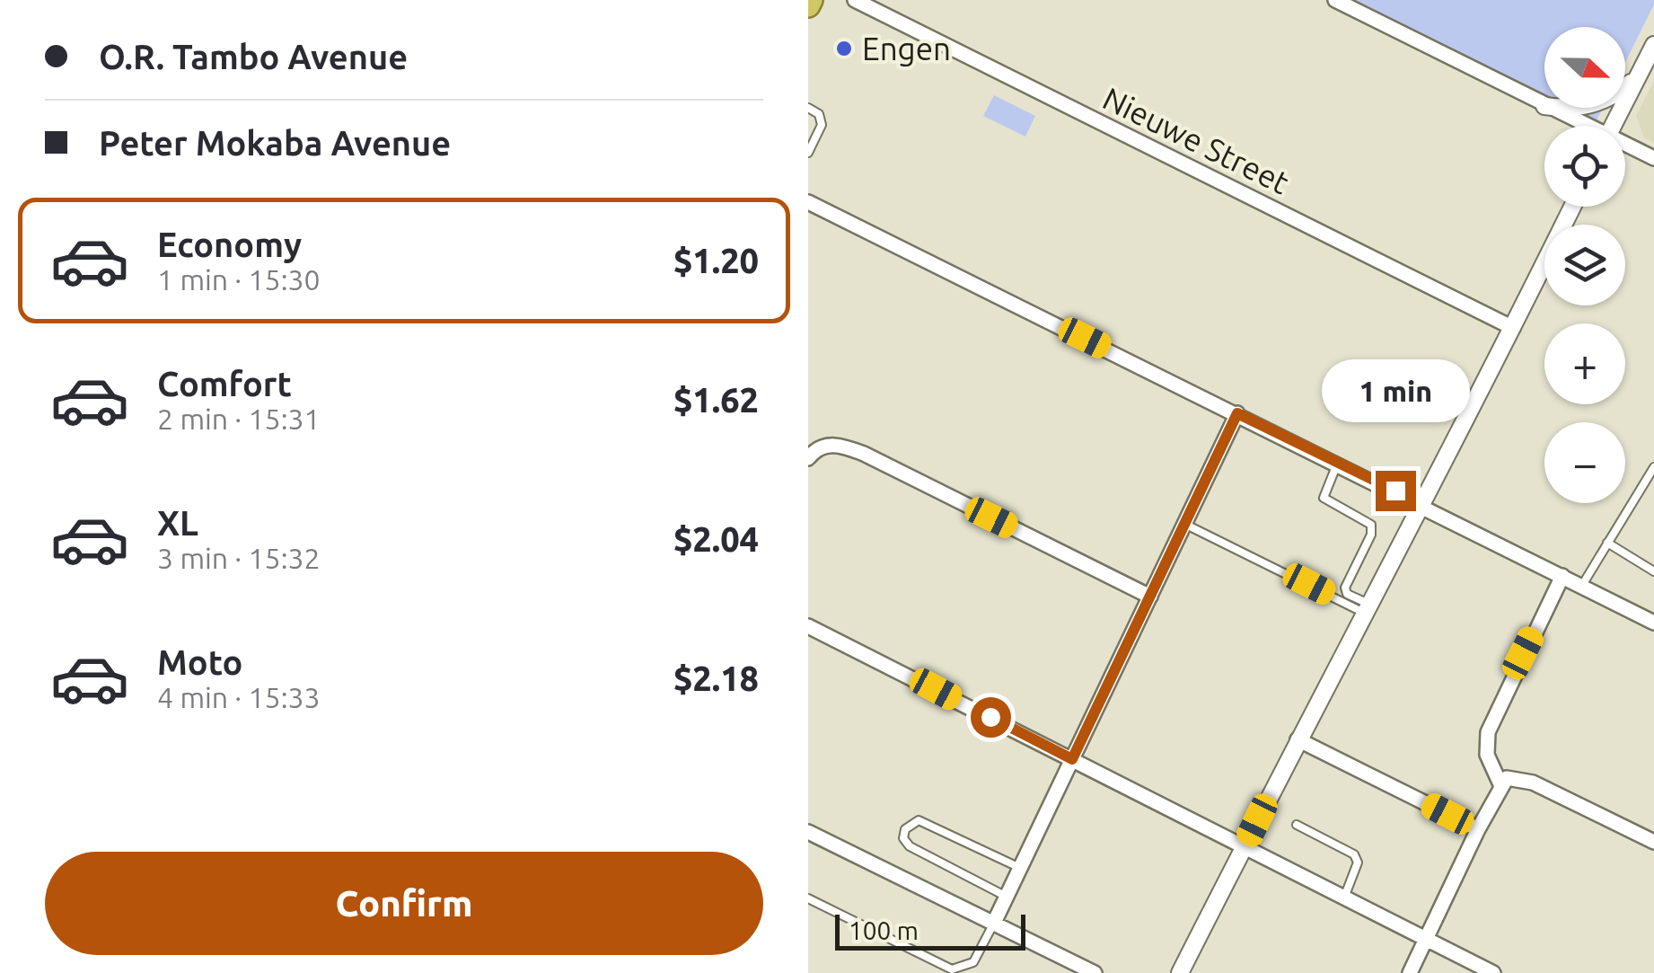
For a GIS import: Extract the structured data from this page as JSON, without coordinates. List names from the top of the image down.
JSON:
{
  "streets": {
    "street": ["Nieuwe Street"]
  },
  "places": ["Engen"],
  "scale_bar": "100 m",
  "north": "right",
  "page": {
    "banner": ["O.R. Tambo Avenue", "Peter Mokaba Avenue"],
    "map_buttons": ["+", "−"],
    "list": [
      {
        "name": "Economy",
        "note": "1 min · 15:30",
        "value": "$1.20"
      },
      {
        "name": "Comfort",
        "note": "2 min · 15:31",
        "value": "$1.62"
      },
      {
        "name": "XL",
        "note": "3 min · 15:32",
        "value": "$2.04"
      },
      {
        "name": "Moto",
        "note": "4 min · 15:33",
        "value": "$2.18"
      }
    ],
    "bubble": "1 min",
    "buttons": "Confirm",
    "scale": "100 m"
  }
}
